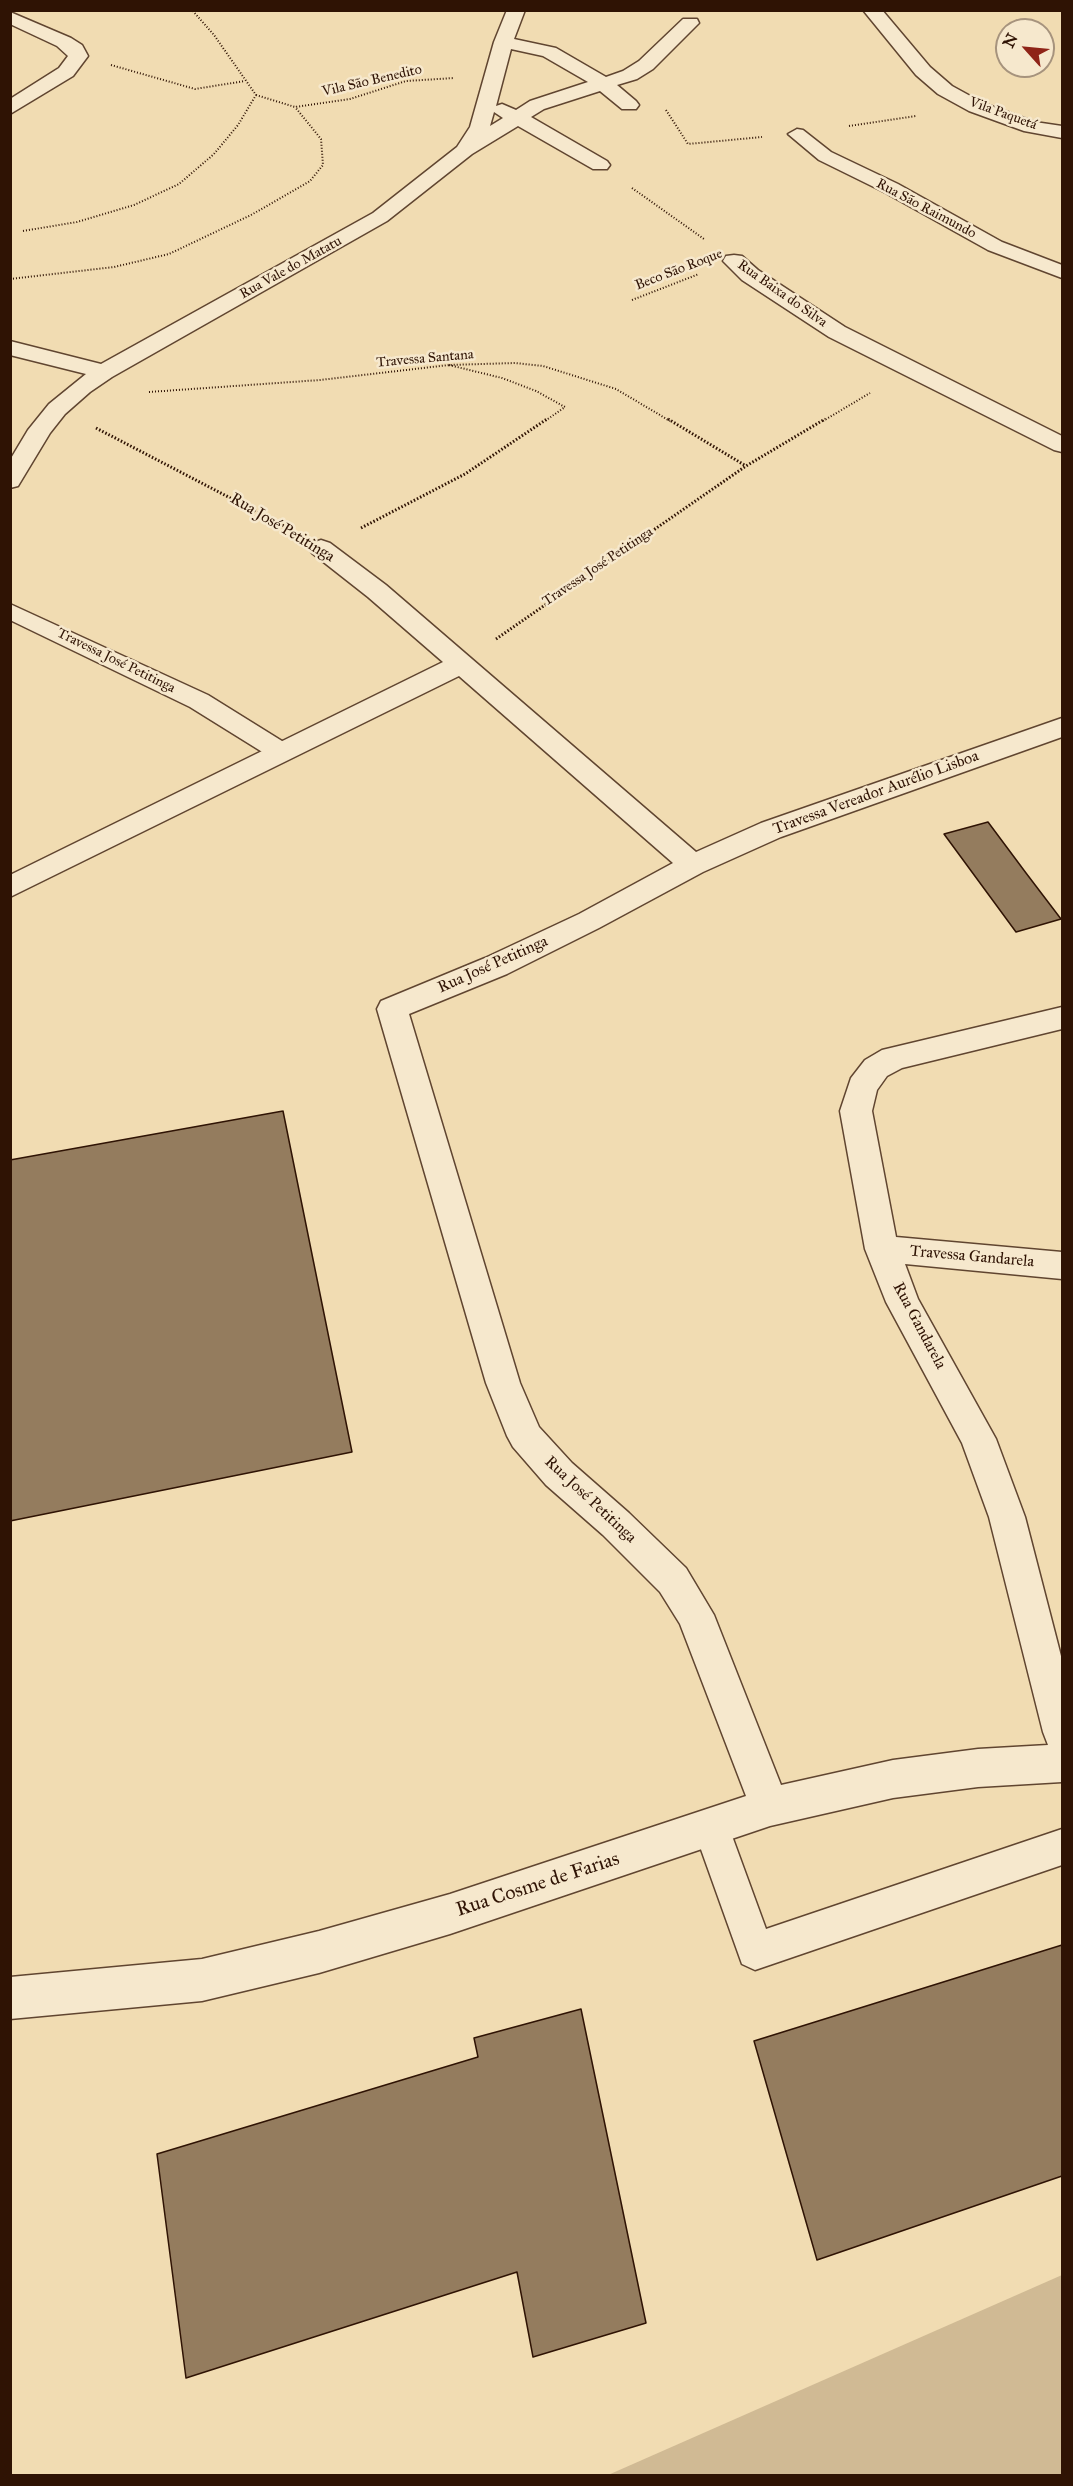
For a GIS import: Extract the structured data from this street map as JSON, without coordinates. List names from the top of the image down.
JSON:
{
  "streets": {
    "street": [
      "Vila Paquetá",
      "Rua Vale do Matatu",
      "Rua Baixa do Silva",
      "Rua José Petitinga",
      "Travessa Vereador Aurélio Lisboa",
      "Travessa Gandarela",
      "Rua Gandarela",
      "Rua Cosme de Farias"
    ],
    "lane": ["Rua São Raimundo", "Travessa José Petitinga"],
    "path": ["Vila São Benedito", "Beco São Roque", "Travessa Santana"]
  },
  "crossings": [
    ["Vila São Benedito", "Rua Vale do Matatu"],
    ["Rua Vale do Matatu", "Travessa Santana"],
    ["Rua Vale do Matatu", "Rua José Petitinga"],
    ["Beco São Roque", "Rua Baixa do Silva"],
    ["Rua Baixa do Silva", "Travessa José Petitinga"],
    ["Travessa Santana", "Travessa José Petitinga"],
    ["Rua José Petitinga", "Travessa José Petitinga"],
    ["Rua José Petitinga", "Travessa Vereador Aurélio Lisboa"],
    ["Rua José Petitinga", "Rua Cosme de Farias"],
    ["Travessa Gandarela", "Rua Gandarela"]
  ],
  "north": "top left"
}
